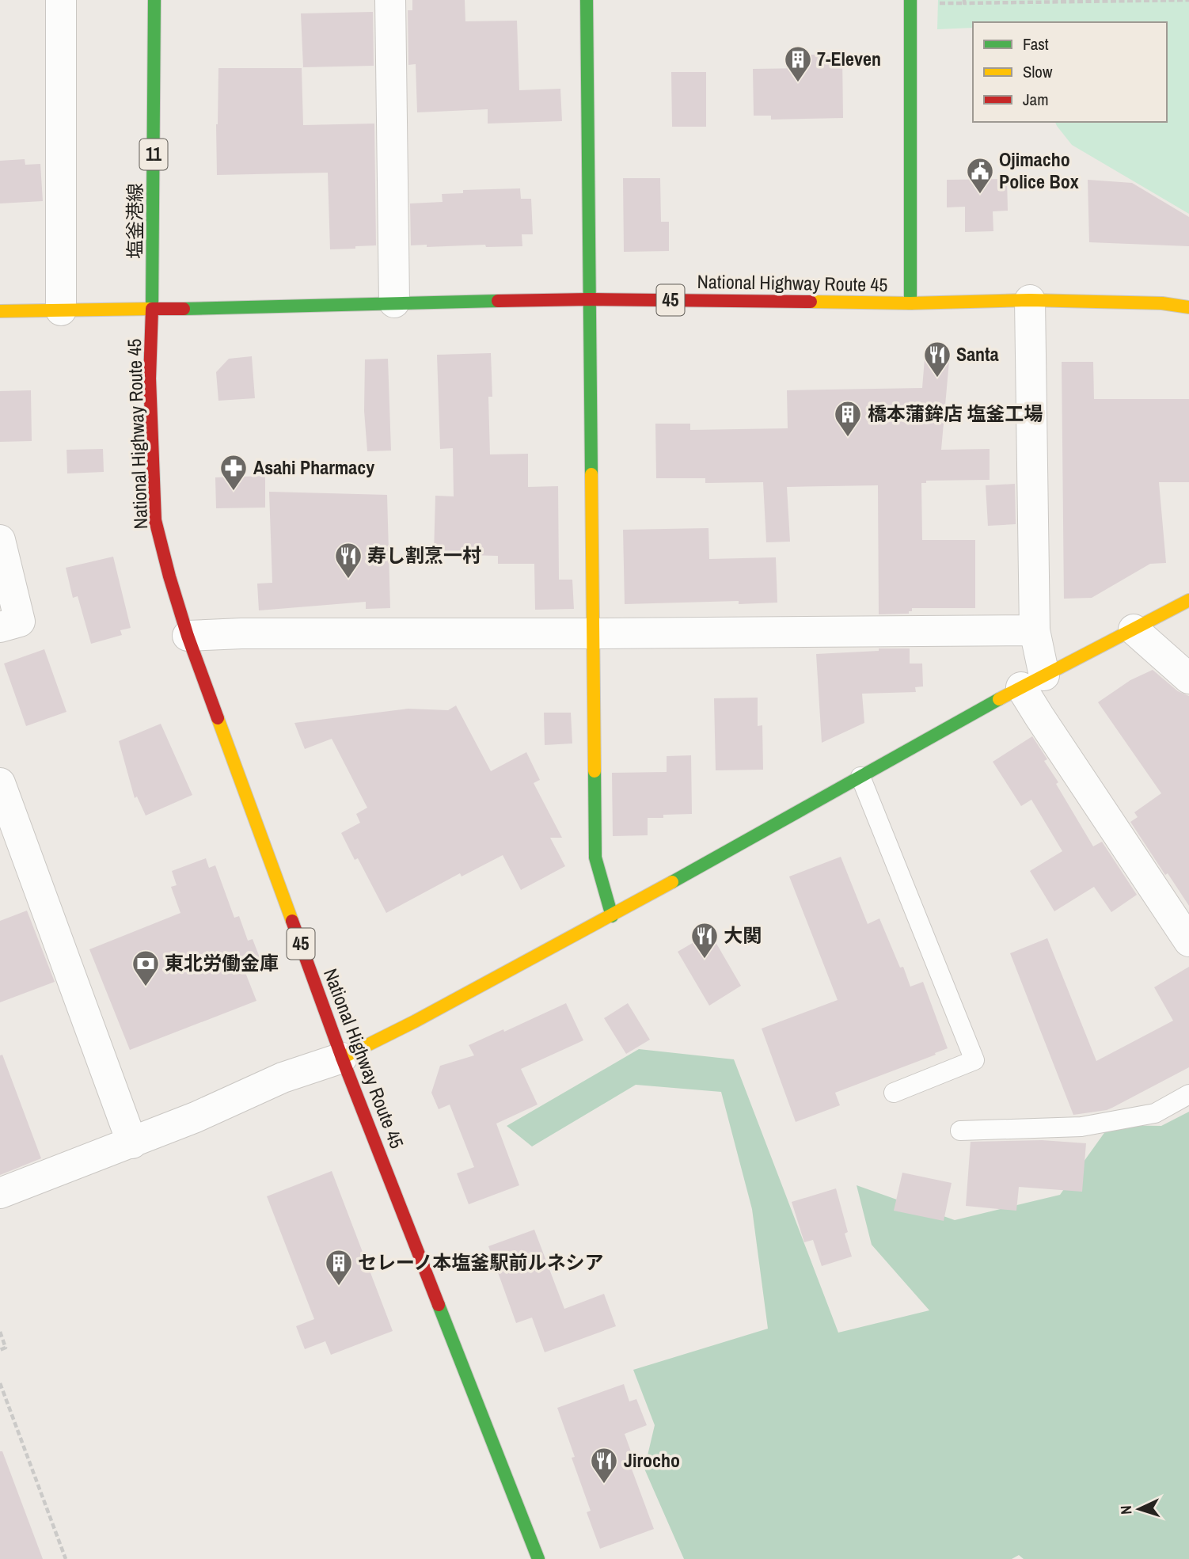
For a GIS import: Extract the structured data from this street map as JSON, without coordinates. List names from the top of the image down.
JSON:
{
  "streets": {
    "main road": [
      "11",
      "塩釜港線",
      "National Highway Route 45",
      "45"
    ]
  },
  "crossings": [
    ["塩釜港線", "National Highway Route 45"]
  ],
  "places": {
    "building": ["7-Eleven", "橋本蒲鉾店 塩釜工場", "セレーノ本塩釜駅前ルネシア"],
    "public building": ["Ojimacho Police Box"],
    "restaurant": [
      "Santa",
      "寿し割烹一村",
      "大関",
      "Jirocho"
    ],
    "pharmacy": ["Asahi Pharmacy"],
    "bank": ["東北労働金庫"]
  },
  "legend": ["Fast", "Slow", "Jam"],
  "north": "left"
}
